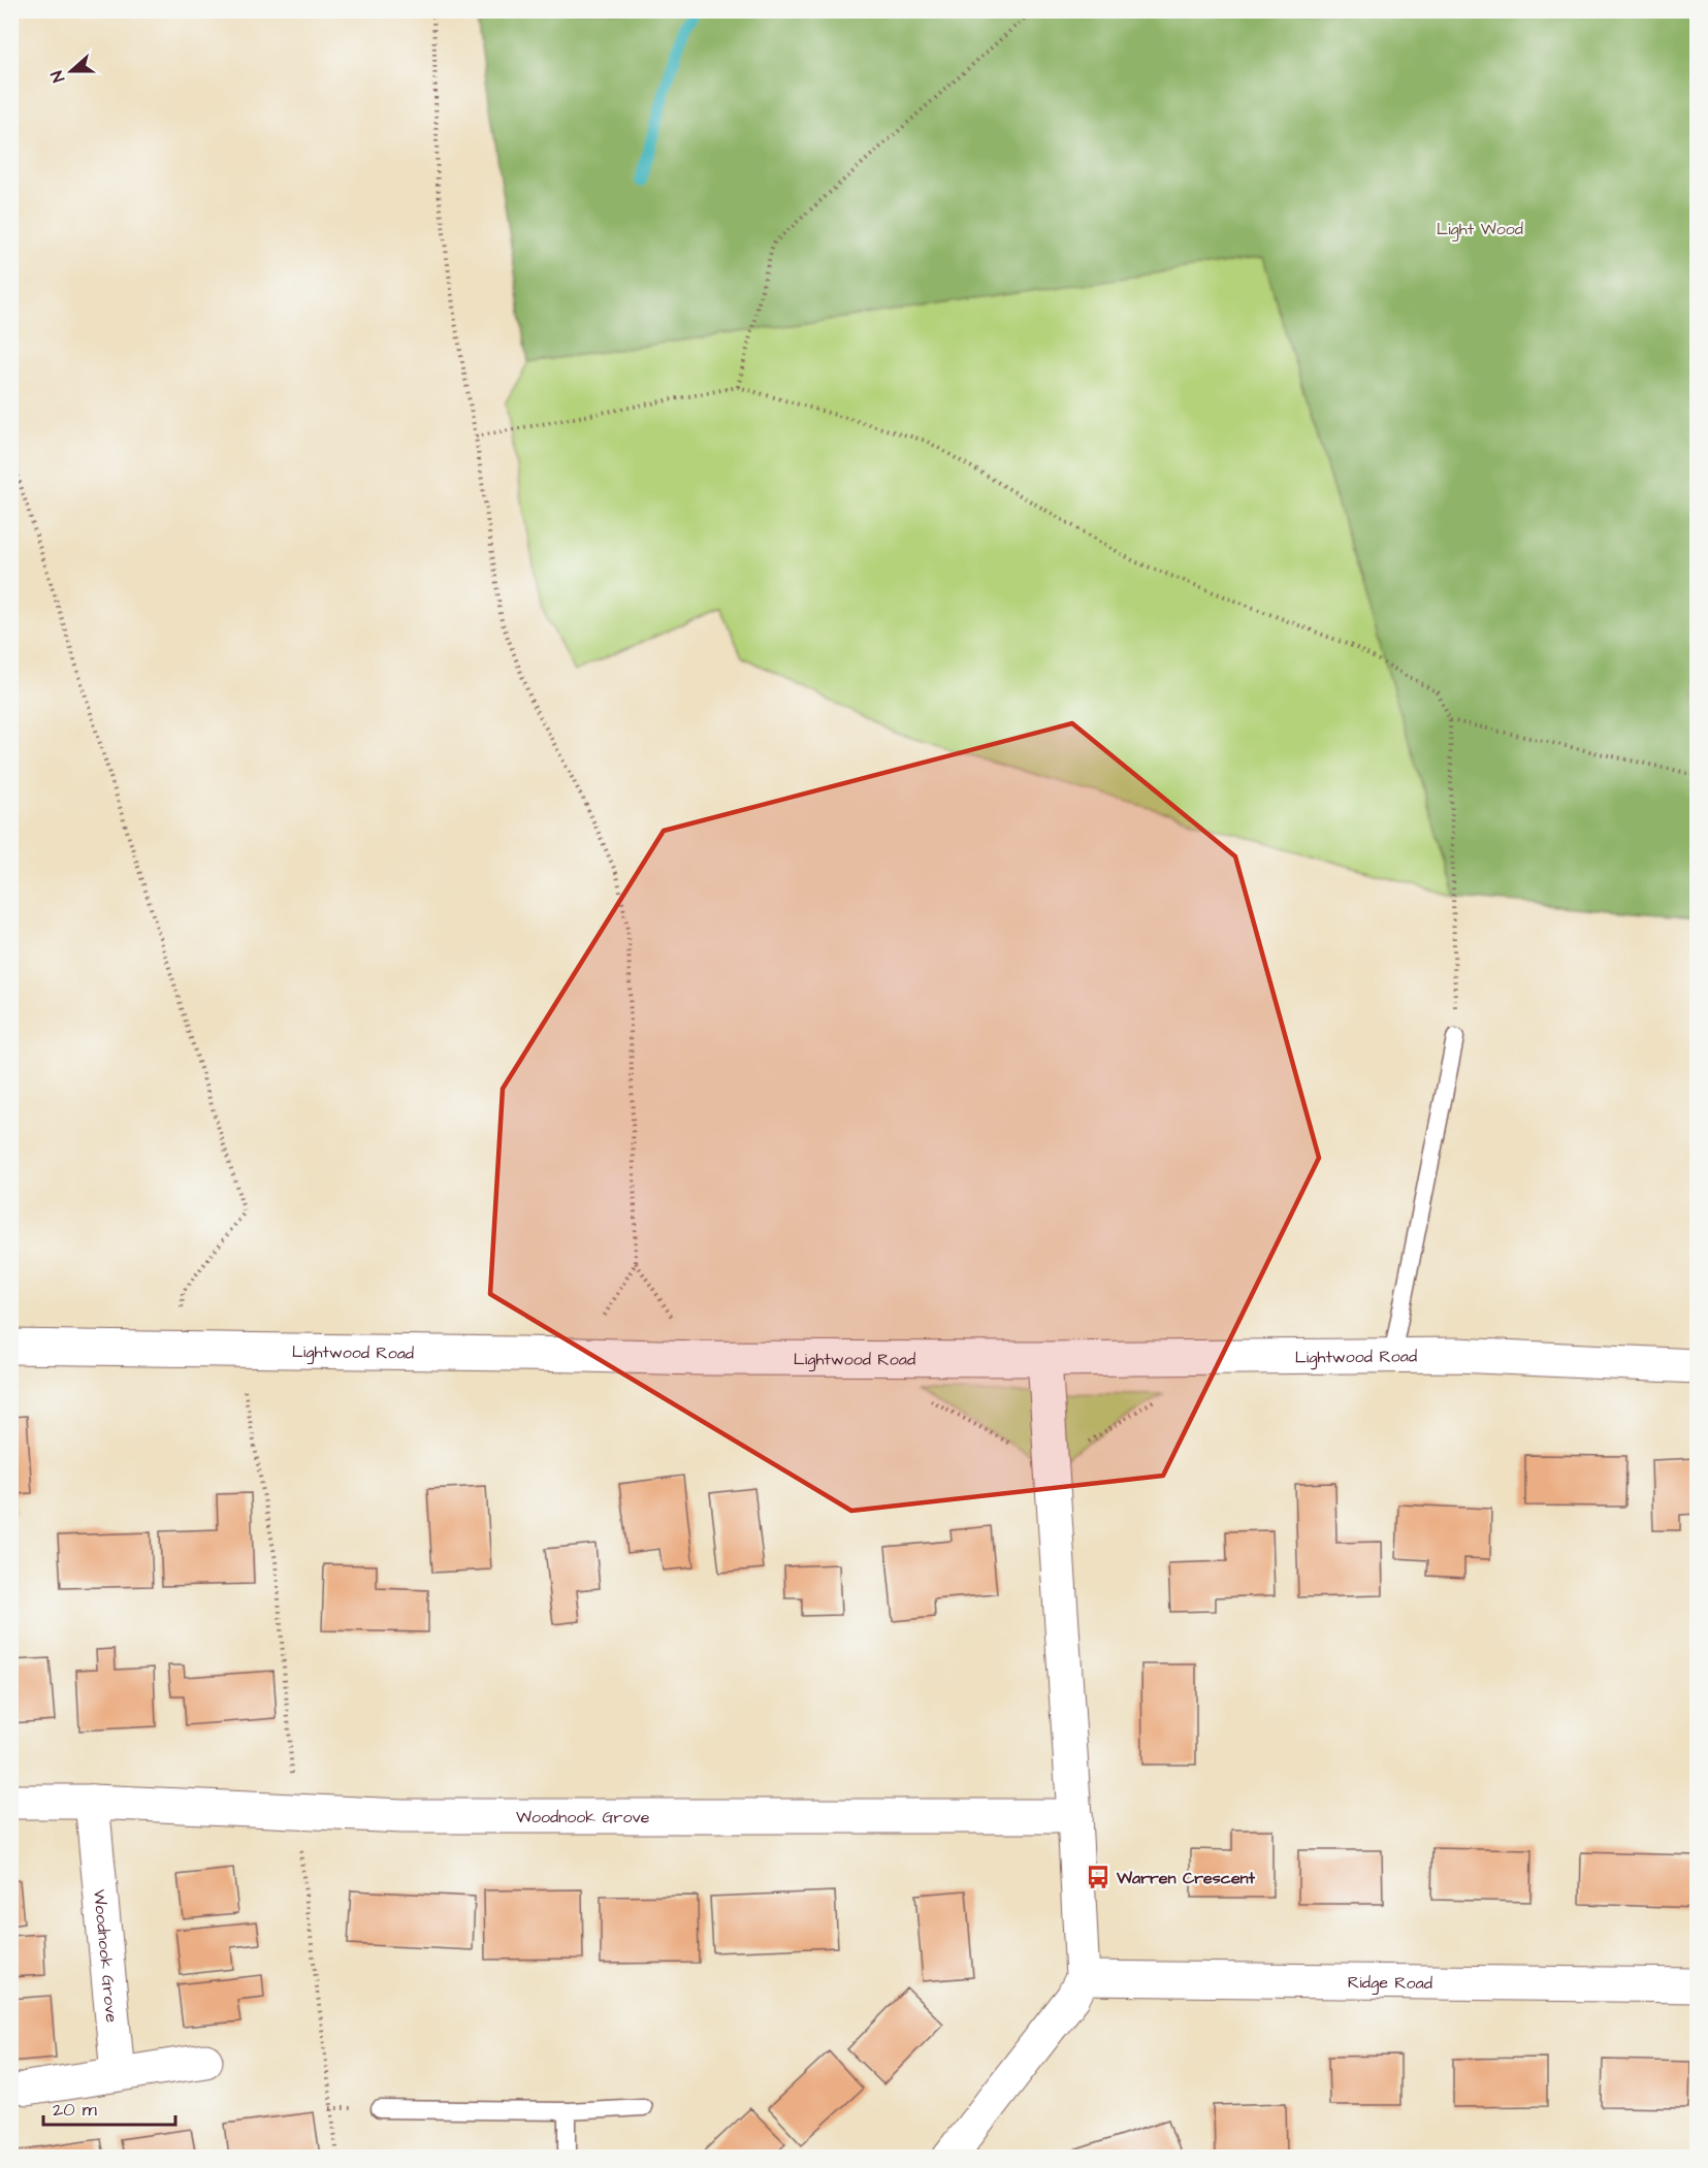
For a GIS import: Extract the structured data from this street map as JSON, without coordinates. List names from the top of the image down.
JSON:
{
  "streets": {
    "street": ["Lightwood Road", "Woodnook Grove", "Ridge Road"]
  },
  "parks": ["Light Wood"],
  "places": {
    "bus stop": ["Warren Crescent"]
  },
  "scale_bar": "20 m",
  "north": "left"
}
